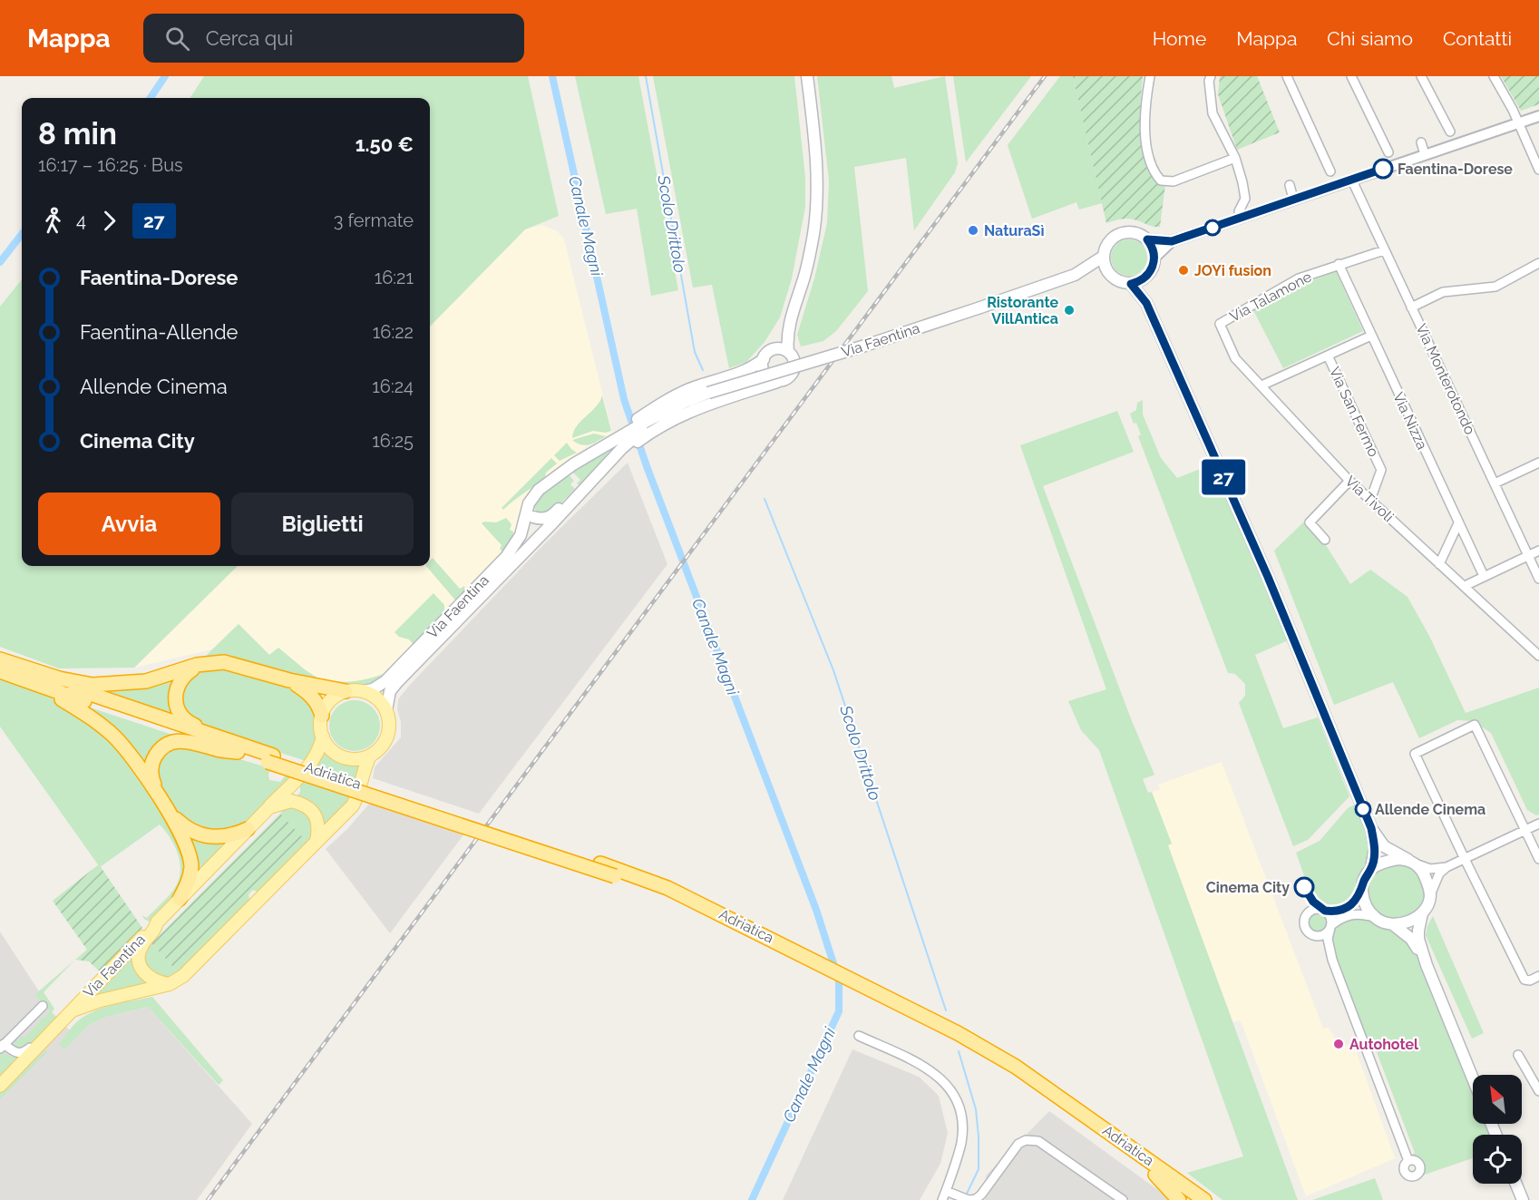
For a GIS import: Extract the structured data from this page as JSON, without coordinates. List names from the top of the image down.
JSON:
{
  "streets": {
    "highway": ["Adriatica"],
    "main road": ["Via Faentina"],
    "street": [
      "Via Talamone",
      "Via Monterotondo",
      "Via San Fermo",
      "Via Nizza",
      "Via Tivoli"
    ]
  },
  "crossings": [
    ["Via Talamone", "Via Monterotondo"],
    ["Via Talamone", "Via Nizza"],
    ["Via Talamone", "Via Tivoli"],
    ["Via San Fermo", "Via Tivoli"]
  ],
  "water": ["Scolo Drittolo", "Canale Magni"],
  "places": [
    "Faentina-Dorese",
    "NaturaSì",
    "JOYi fusion",
    "Ristorante VillAntica",
    "Allende Cinema",
    "Cinema City",
    "Autohotel"
  ],
  "lines": ["bus line 27"],
  "north": "top left",
  "page": {
    "header": "Mappa",
    "search": "Cerca qui",
    "nav": [
      "Home",
      "Mappa",
      "Chi siamo",
      "Contatti"
    ],
    "on_map": "27",
    "heading": ["8 min", "16:17 – 16:25 · Bus", "1.50 €"],
    "legs": ["4", "27", "3 fermate"],
    "list": [
      {
        "name": "Faentina-Dorese",
        "value": "16:21"
      },
      {
        "name": "Faentina-Allende",
        "value": "16:22"
      },
      {
        "name": "Allende Cinema",
        "value": "16:24"
      },
      {
        "name": "Cinema City",
        "value": "16:25"
      }
    ],
    "buttons": ["Avvia", "Biglietti"]
  }
}
